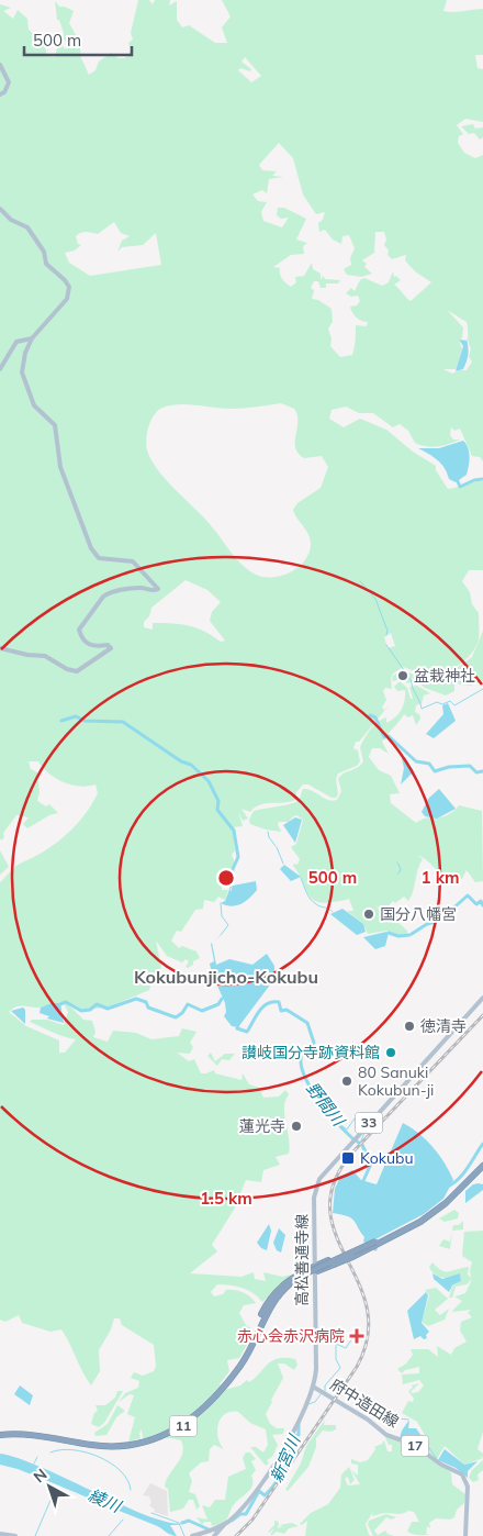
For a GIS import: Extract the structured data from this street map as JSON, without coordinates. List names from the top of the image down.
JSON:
{
  "streets": {
    "highway": ["11"],
    "main road": [
      "33",
      "高松善通寺線",
      "府中造田線",
      "17"
    ]
  },
  "crossings": [
    ["高松善通寺線", "府中造田線"],
    ["高松善通寺線", "11"]
  ],
  "districts": ["Kokubunjicho-Kokubu"],
  "water": ["野間川", "新宮川", "綾川"],
  "places": {
    "other": [
      "盆栽神社",
      "国分八幡宮",
      "徳清寺",
      "讃岐国分寺跡資料館",
      "80 Sanuki Kokubun-ji",
      "蓮光寺"
    ],
    "transit": ["Kokubu"],
    "health": ["赤心会赤沢病院"]
  },
  "scale_bar": "500 m",
  "north": "top left",
  "rings": ["500 m", "1 km", "1.5 km"]
}
